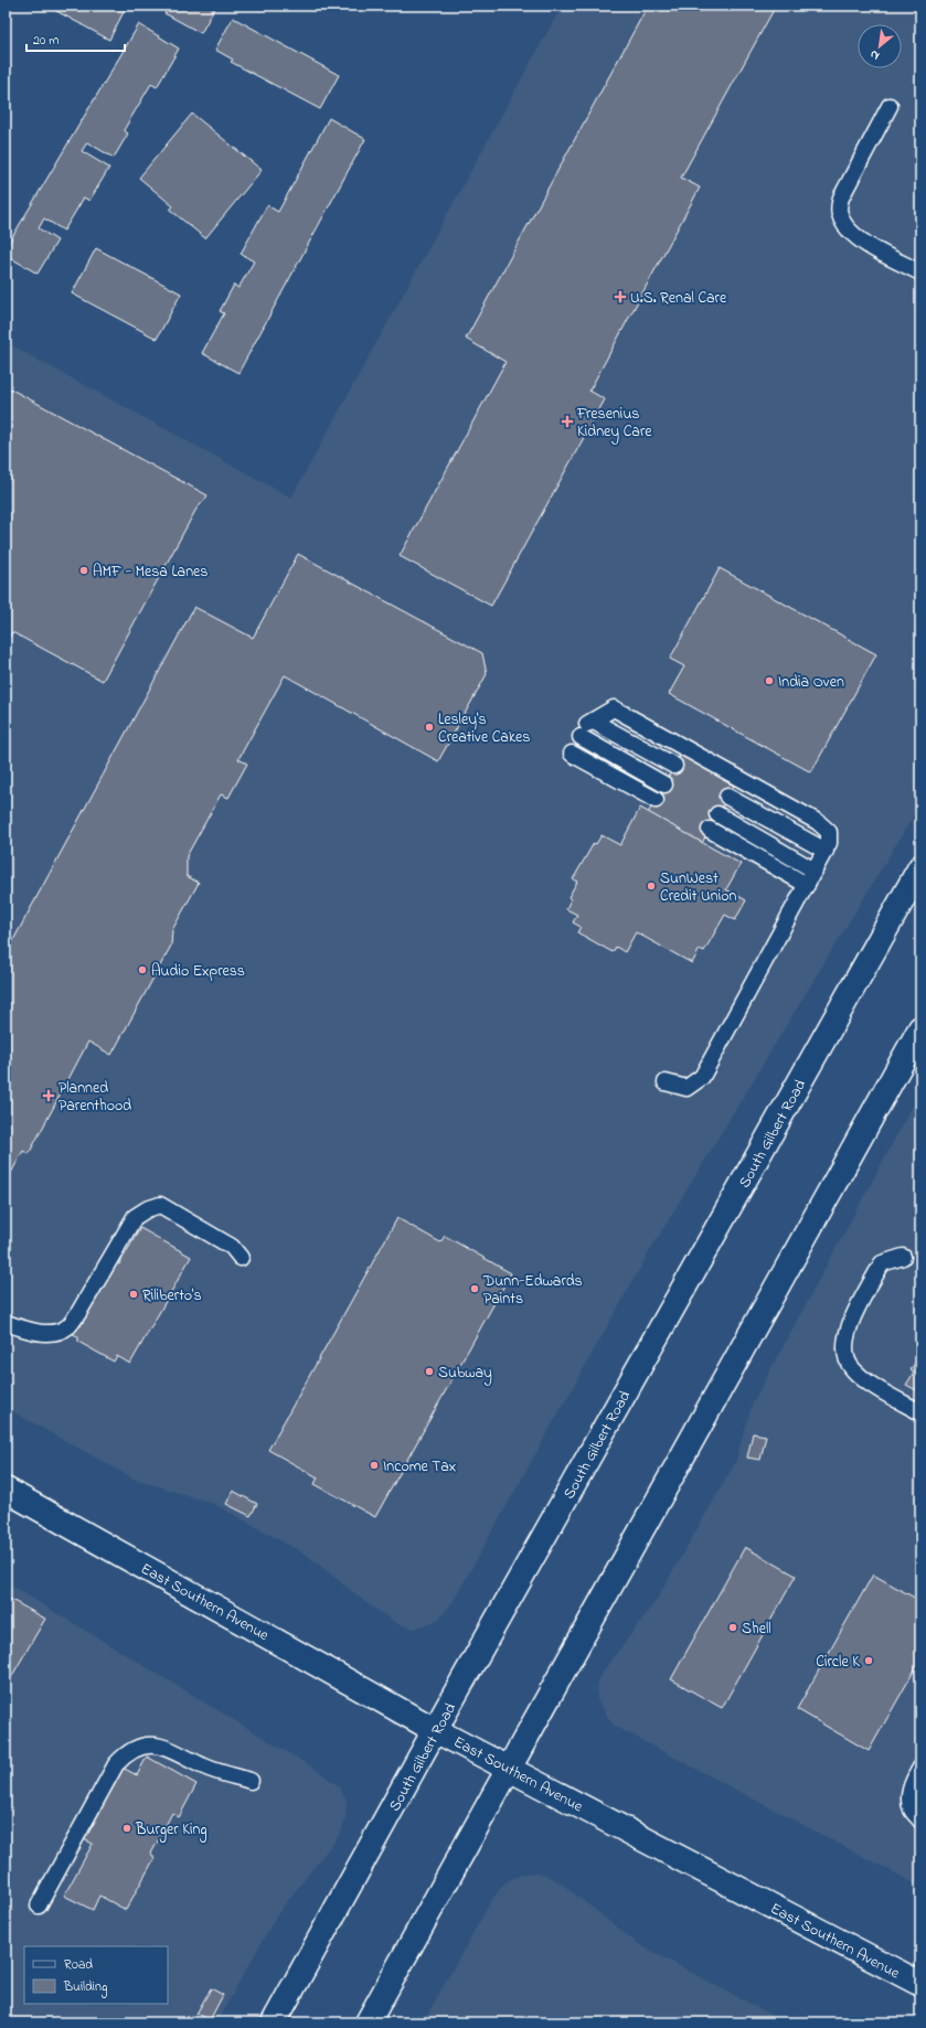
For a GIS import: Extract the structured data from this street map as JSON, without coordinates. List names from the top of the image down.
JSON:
{
  "streets": {
    "main road": ["South Gilbert Road", "East Southern Avenue"]
  },
  "crossings": [
    ["South Gilbert Road", "East Southern Avenue"]
  ],
  "places": {
    "health": ["U.S. Renal Care", "Fresenius Kidney Care", "Planned Parenthood"],
    "other": [
      "AMF - Mesa Lanes",
      "India Oven",
      "Lesley's Creative Cakes",
      "SunWest Credit Union",
      "Audio Express",
      "Dunn-Edwards Paints",
      "Riliberto's",
      "Subway",
      "Income Tax",
      "Shell",
      "Circle K",
      "Burger King"
    ]
  },
  "legend": ["Road", "Building"],
  "scale_bar": "20 m",
  "north": "bottom left"
}
